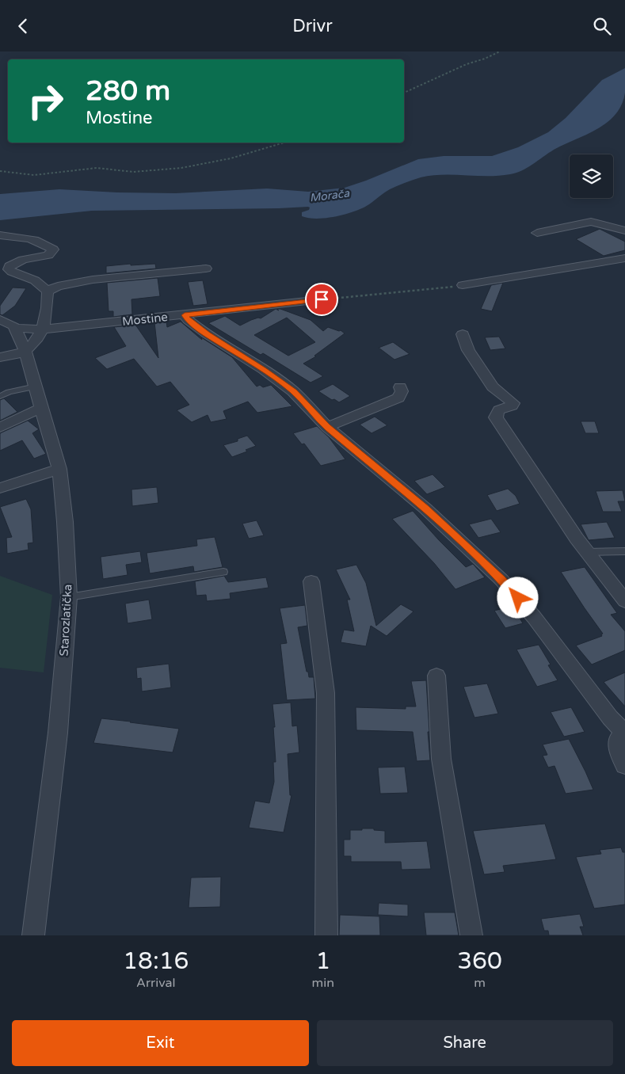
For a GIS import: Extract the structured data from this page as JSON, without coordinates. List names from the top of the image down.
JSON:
{
  "streets": {
    "street": ["Mostine", "Starozlatička"]
  },
  "crossings": [
    ["Mostine", "Starozlatička"]
  ],
  "water": ["Morača"],
  "page": {
    "header": "Drivr",
    "turn": ["280 m", "Mostine"],
    "eta": [
      "18:16",
      "Arrival",
      "1",
      "min",
      "360",
      "m"
    ],
    "buttons": ["Exit", "Share"]
  }
}
